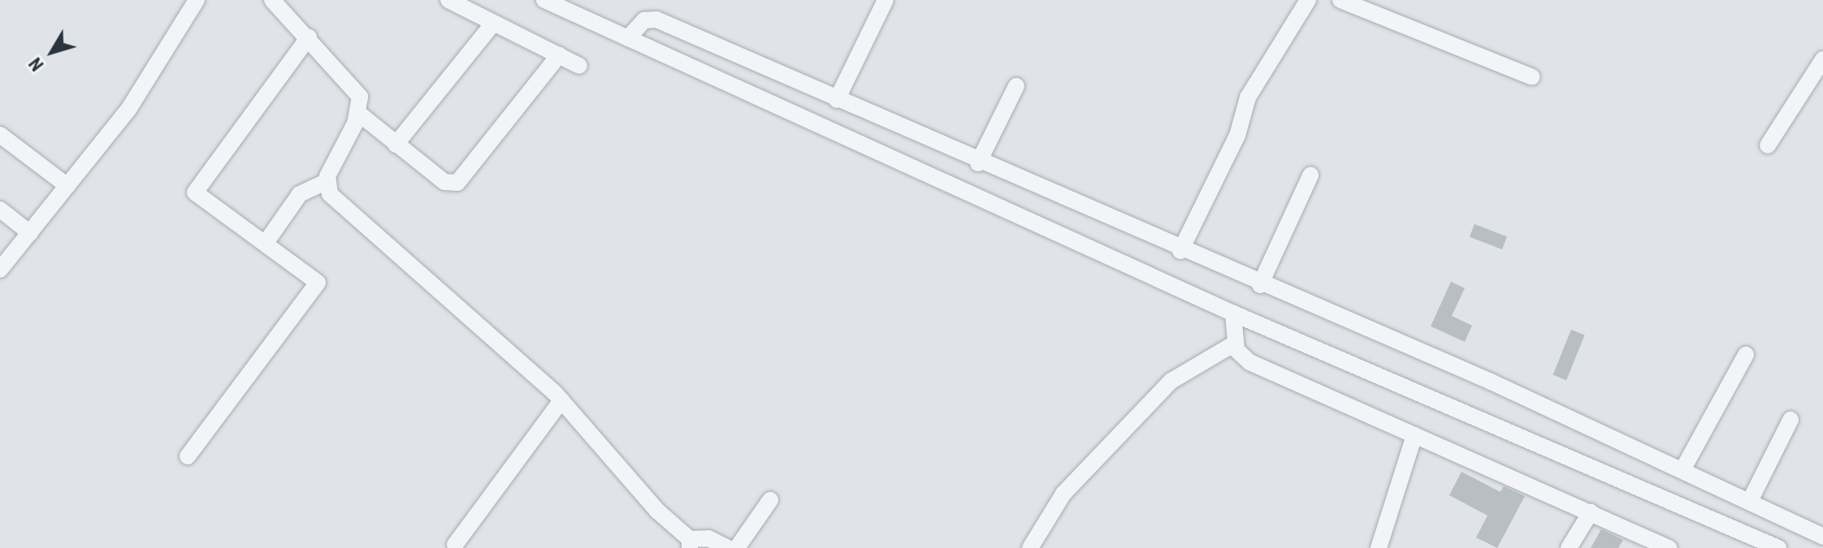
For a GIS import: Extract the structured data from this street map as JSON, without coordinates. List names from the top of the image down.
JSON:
{
  "north": "bottom left"
}
